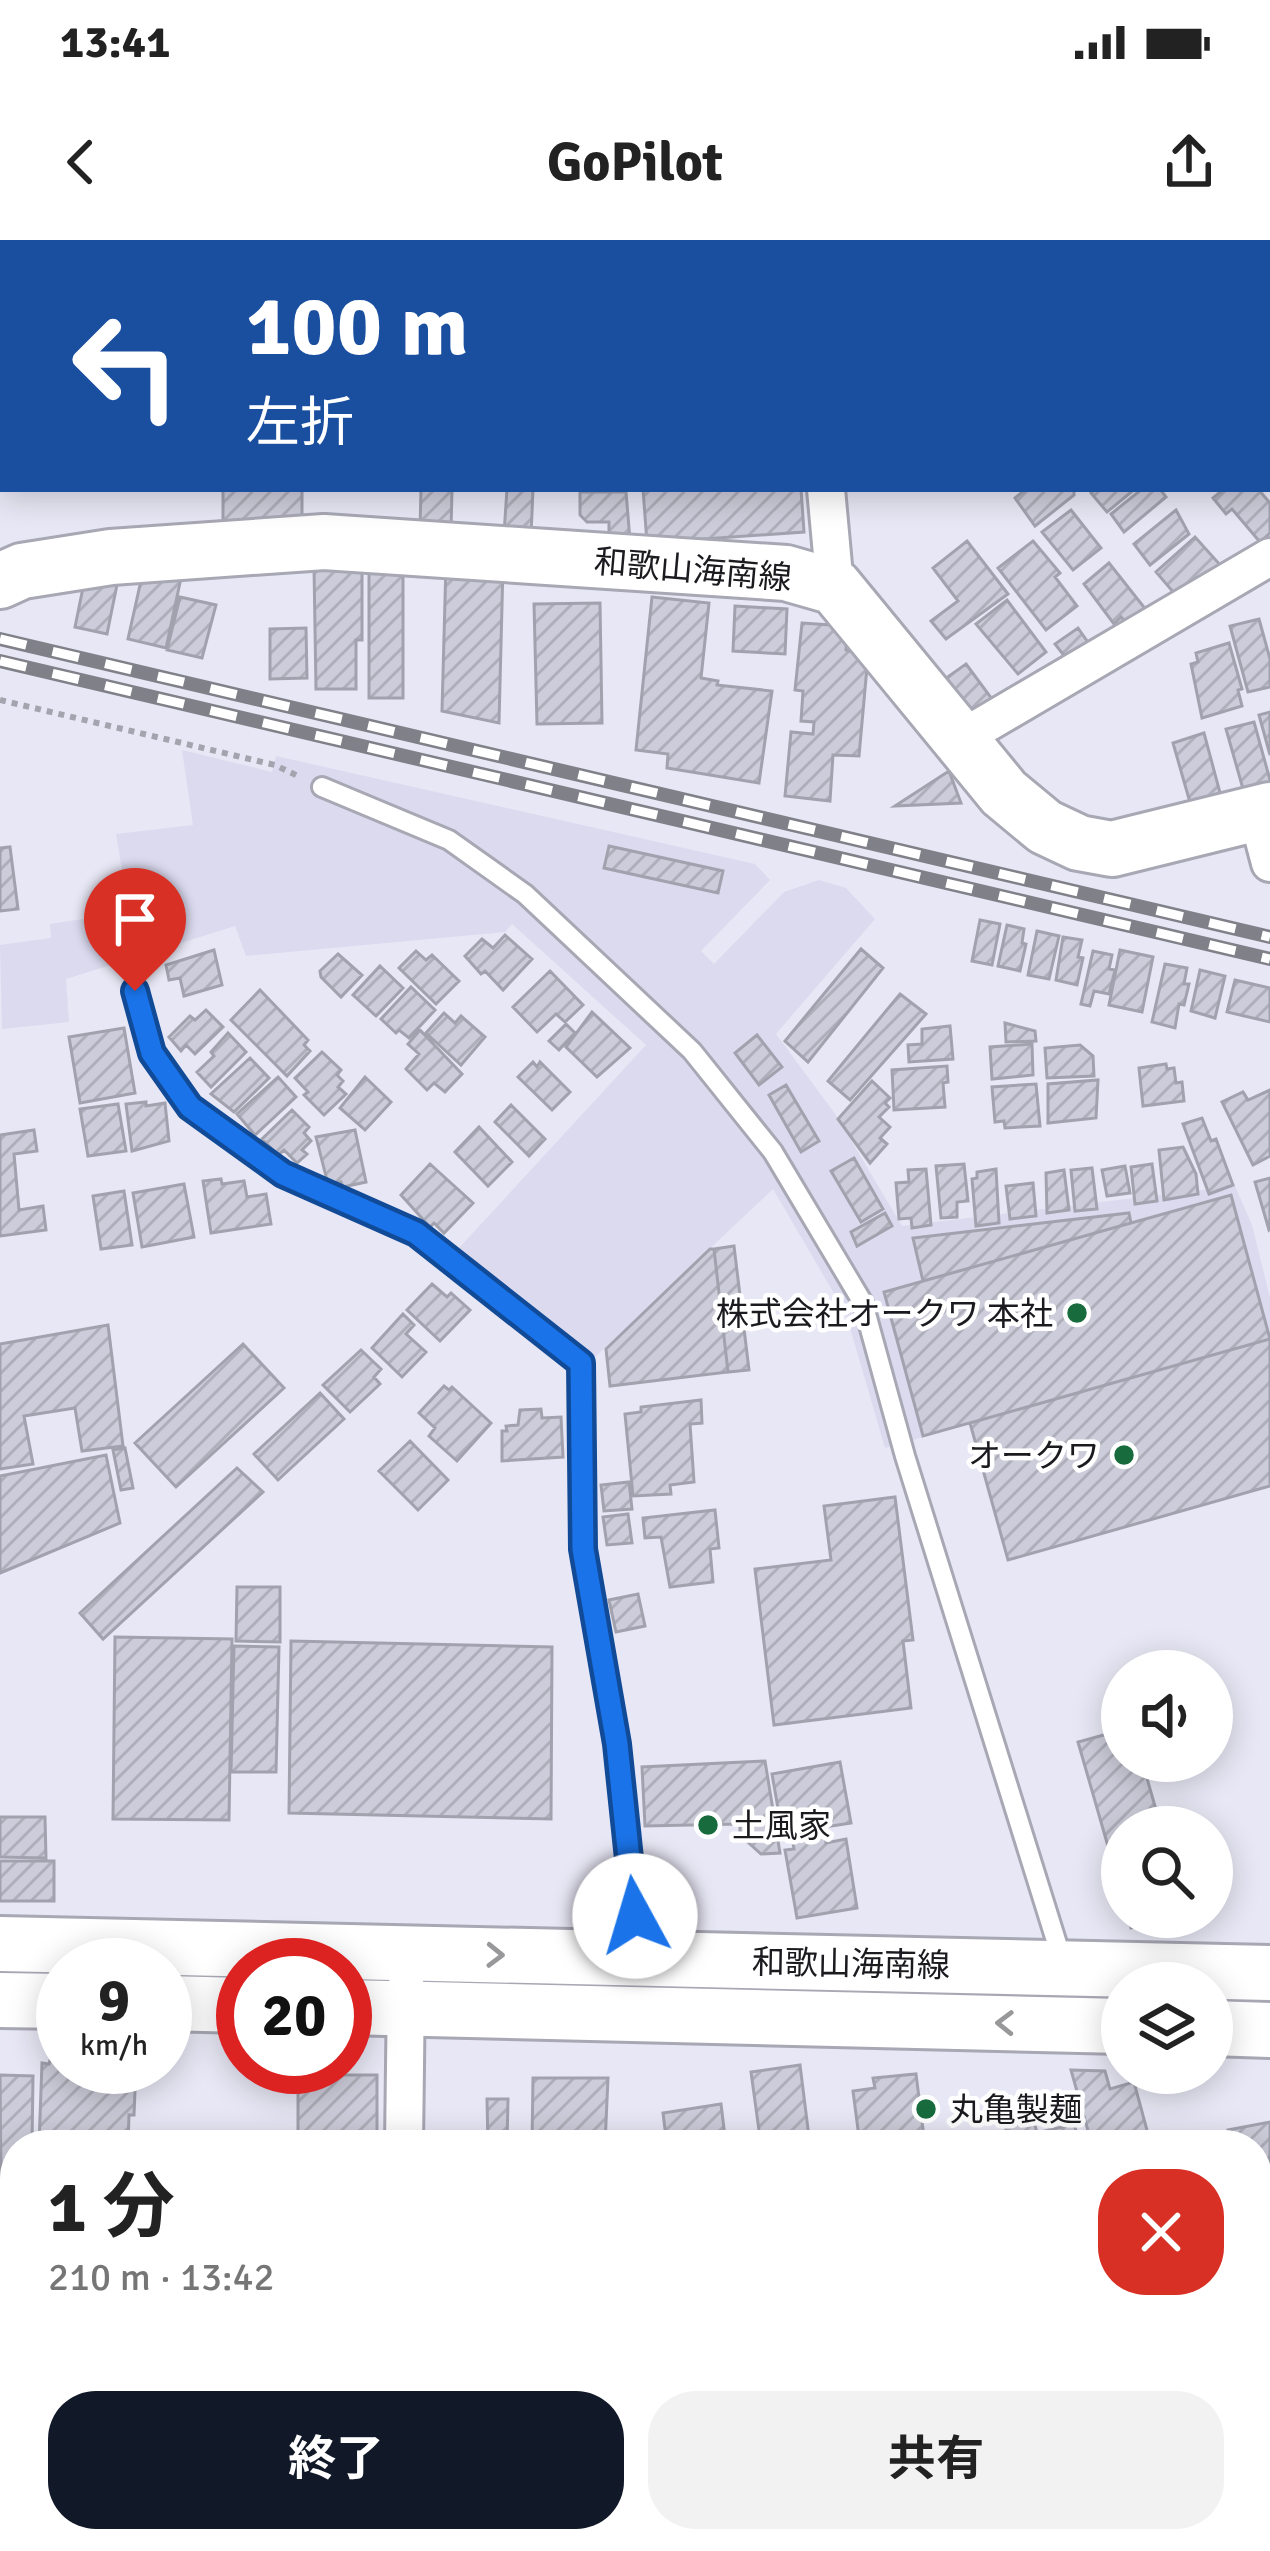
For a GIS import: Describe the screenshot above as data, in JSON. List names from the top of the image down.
{
  "streets": {
    "main road": ["和歌山海南線"]
  },
  "places": [
    "株式会社オークワ 本社",
    "オークワ",
    "土風家",
    "丸亀製麺"
  ],
  "page": {
    "status": "13:41",
    "header": "GoPilot",
    "turn": ["100 m", "左折"],
    "speed": "9 km/h",
    "limit": "20",
    "heading": ["1 分", "210 m · 13:42"],
    "buttons": ["終了", "共有"]
  }
}
